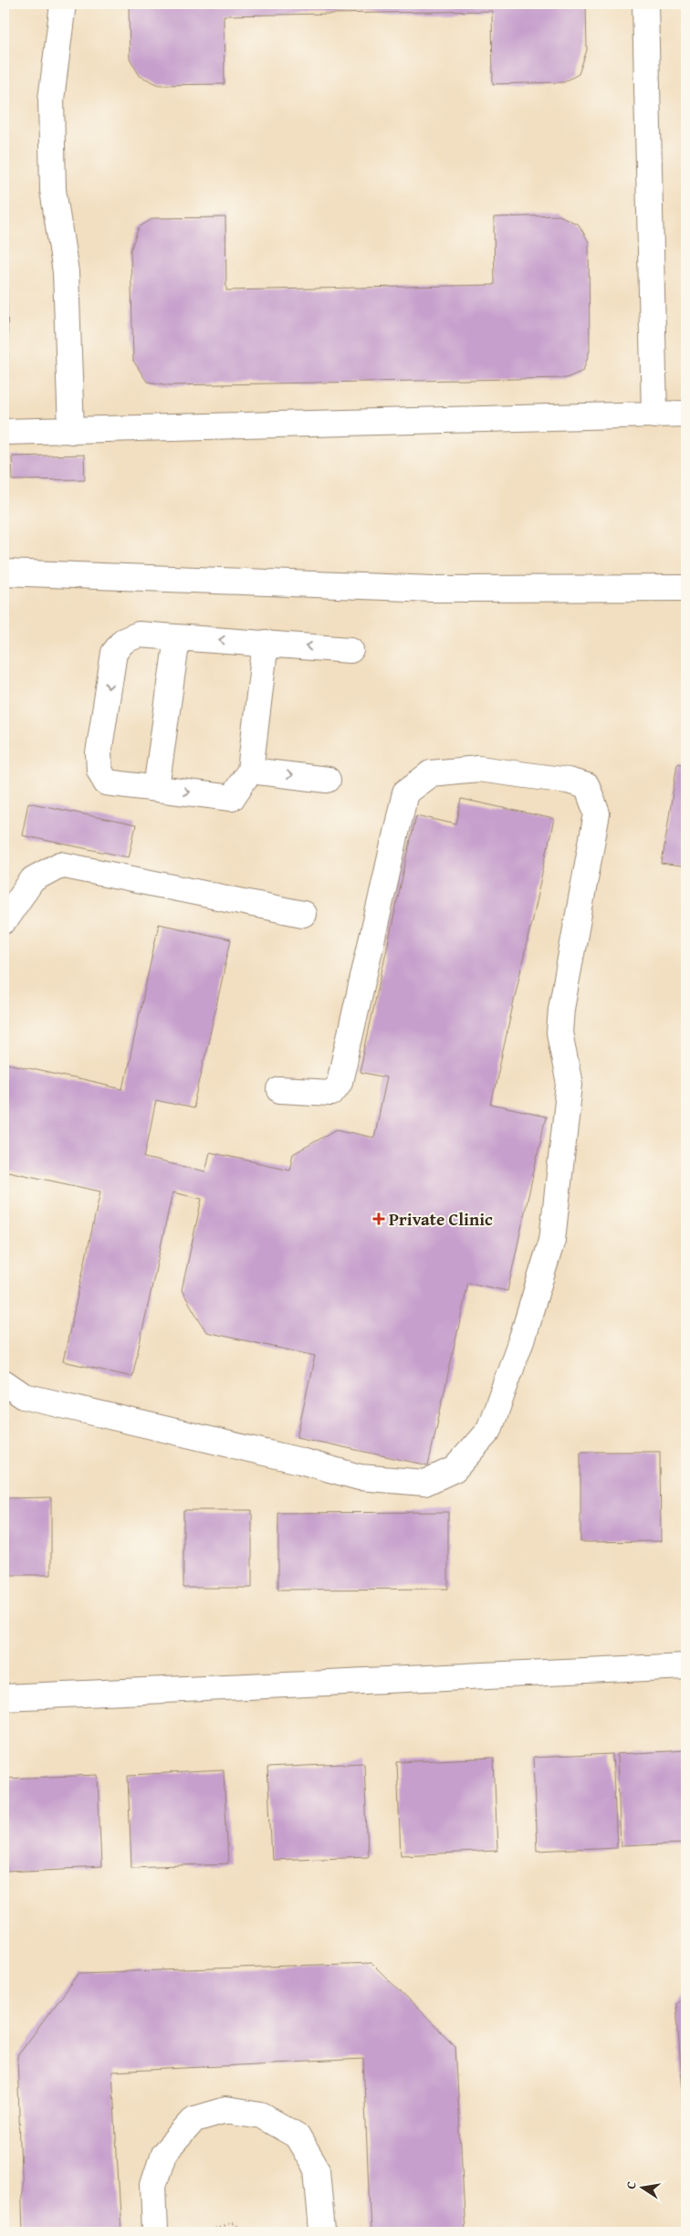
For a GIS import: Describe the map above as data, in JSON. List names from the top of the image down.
{
  "places": {
    "health": ["Private Clinic"]
  },
  "north": "left"
}
